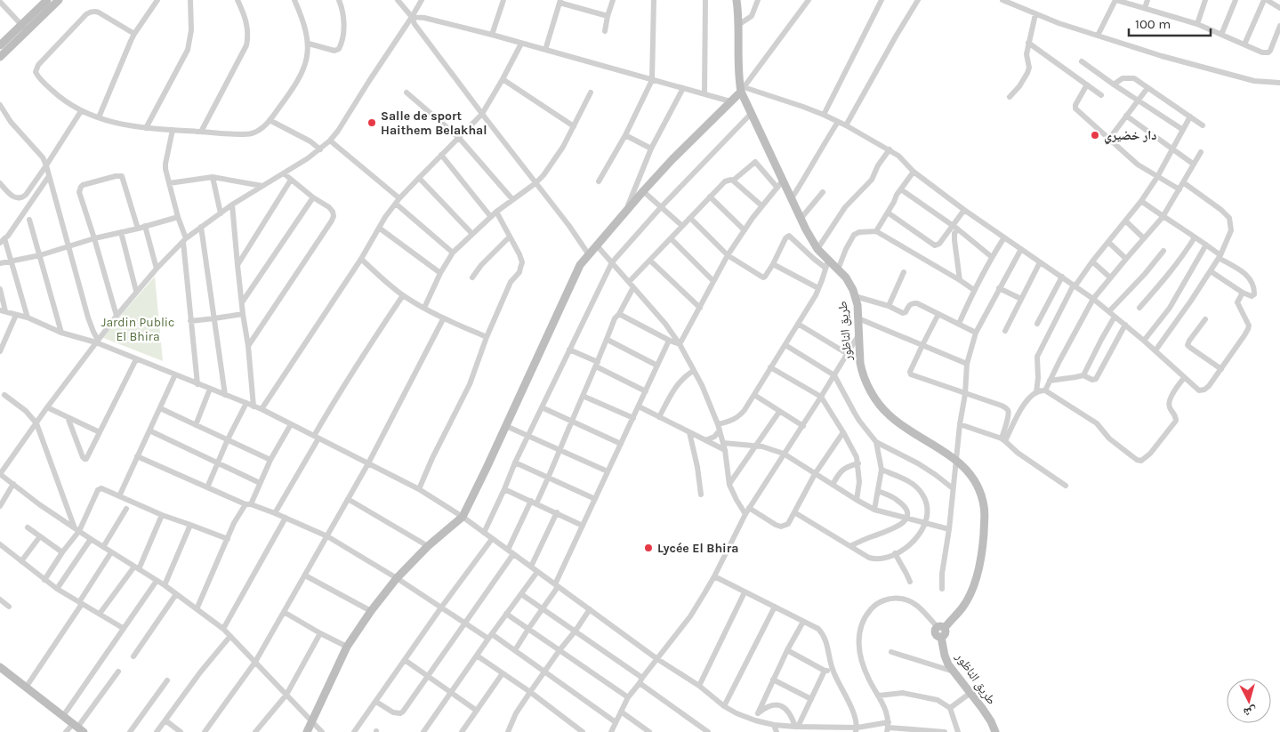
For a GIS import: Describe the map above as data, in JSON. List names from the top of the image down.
{
  "streets": {
    "street": ["طريق الناظور"]
  },
  "parks": ["Jardin Public El Bhira"],
  "places": ["Salle de sport Haithem Belakhal", "دار خضيري", "Lycée El Bhira"],
  "scale_bar": "100 m",
  "north": "bottom"
}
